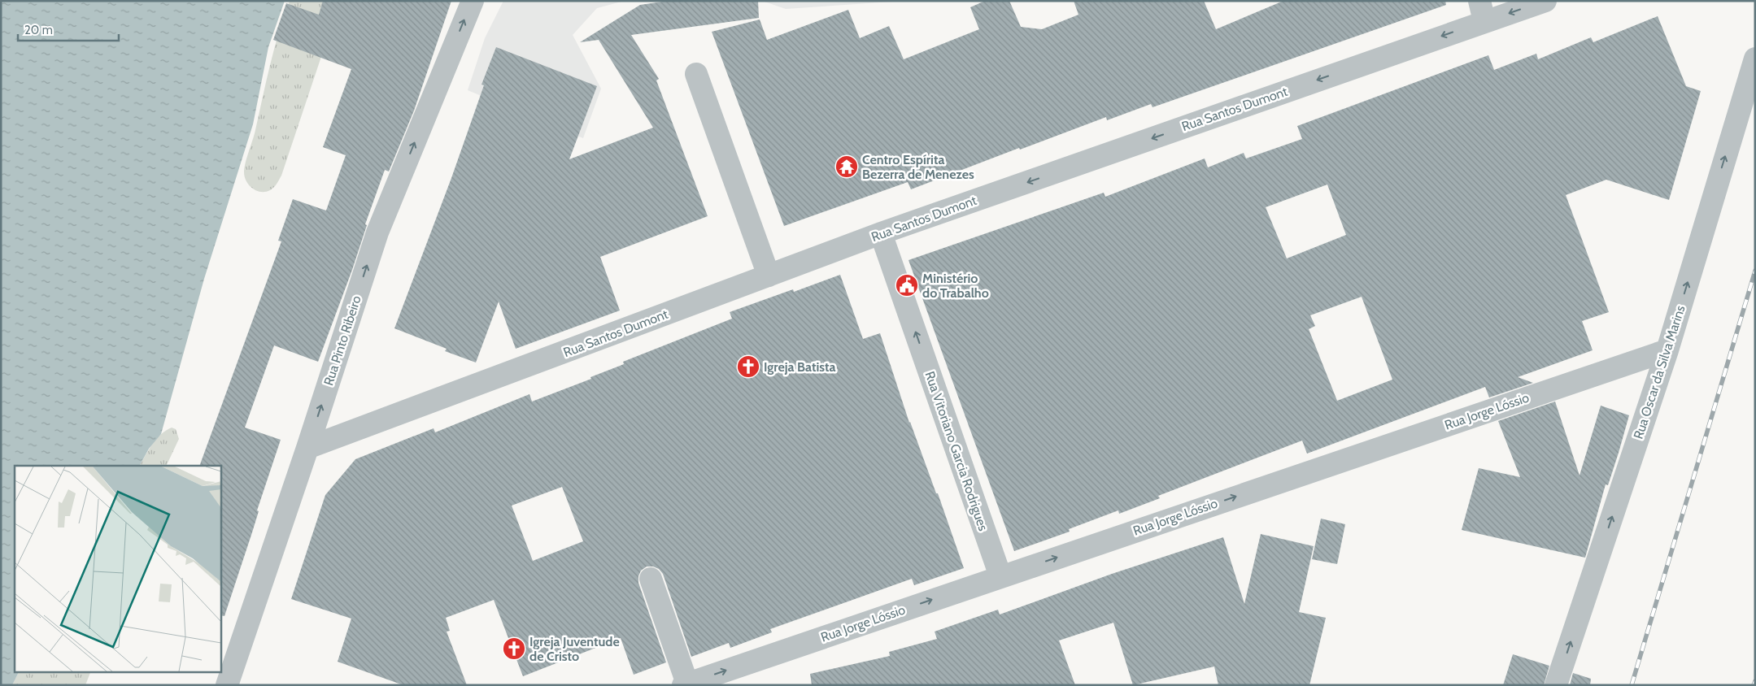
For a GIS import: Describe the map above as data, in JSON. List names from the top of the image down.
{
  "streets": {
    "street": [
      "Rua Santos Dumont",
      "Rua Pinto Ribeiro",
      "Rua Oscar da Silva Marins",
      "Rua Jorge Lóssio",
      "Rua Vitoriano Garcia Rodrigues"
    ]
  },
  "crossings": [
    ["Rua Santos Dumont", "Rua Pinto Ribeiro"],
    ["Rua Santos Dumont", "Rua Vitoriano Garcia Rodrigues"],
    ["Rua Oscar da Silva Marins", "Rua Jorge Lóssio"],
    ["Rua Jorge Lóssio", "Rua Vitoriano Garcia Rodrigues"]
  ],
  "one_way": [
    "Rua Santos Dumont",
    "Rua Pinto Ribeiro",
    "Rua Oscar da Silva Marins",
    "Rua Jorge Lóssio",
    "Rua Vitoriano Garcia Rodrigues"
  ],
  "places": {
    "temple": ["Centro Espírita Bezerra de Menezes"],
    "public building": ["Ministério do Trabalho"],
    "church": ["Igreja Batista", "Igreja Juventude de Cristo"]
  },
  "scale_bar": "20 m"
}
